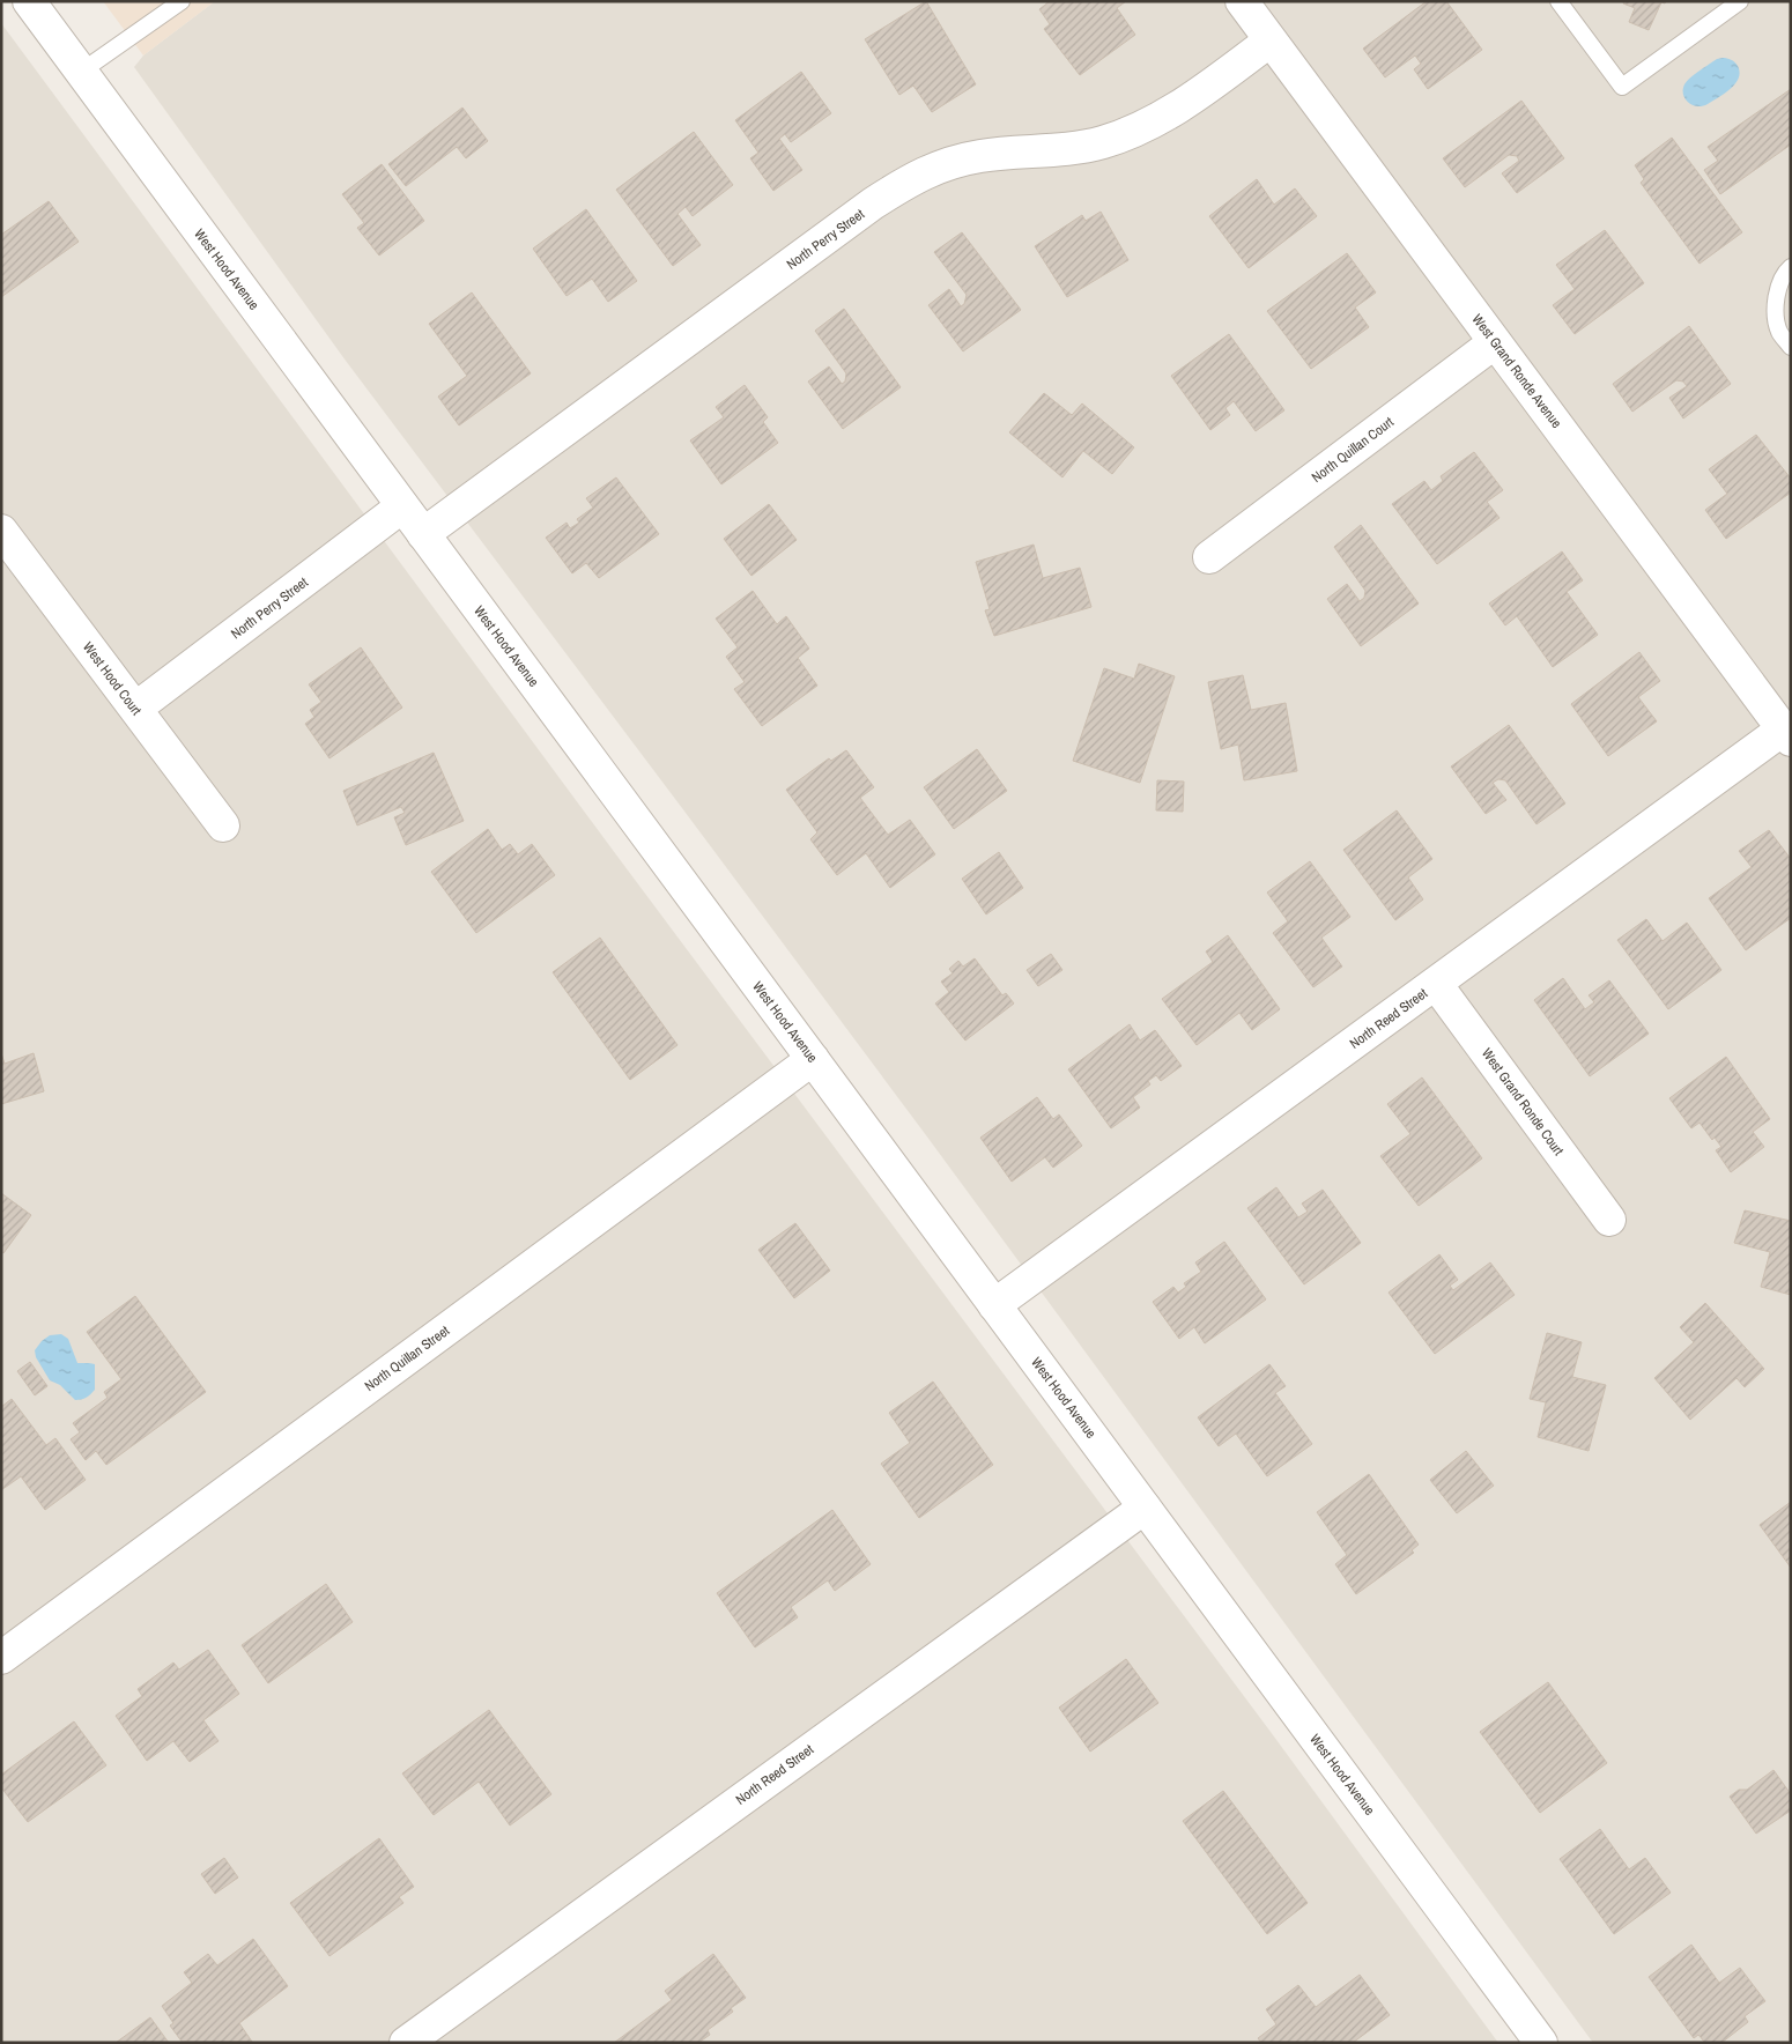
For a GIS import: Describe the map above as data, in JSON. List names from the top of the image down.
{
  "streets": {
    "street": [
      "North Perry Street",
      "West Hood Avenue",
      "West Grand Ronde Avenue",
      "North Quillan Court",
      "West Hood Court",
      "North Reed Street",
      "West Grand Ronde Court",
      "North Quillan Street"
    ]
  },
  "crossings": [
    ["North Perry Street", "West Hood Avenue"],
    ["North Perry Street", "West Grand Ronde Avenue"],
    ["North Perry Street", "West Hood Court"],
    ["West Hood Avenue", "North Reed Street"],
    ["West Hood Avenue", "North Quillan Street"],
    ["West Grand Ronde Avenue", "North Quillan Court"],
    ["West Grand Ronde Avenue", "North Reed Street"],
    ["North Reed Street", "West Grand Ronde Court"]
  ]
}
